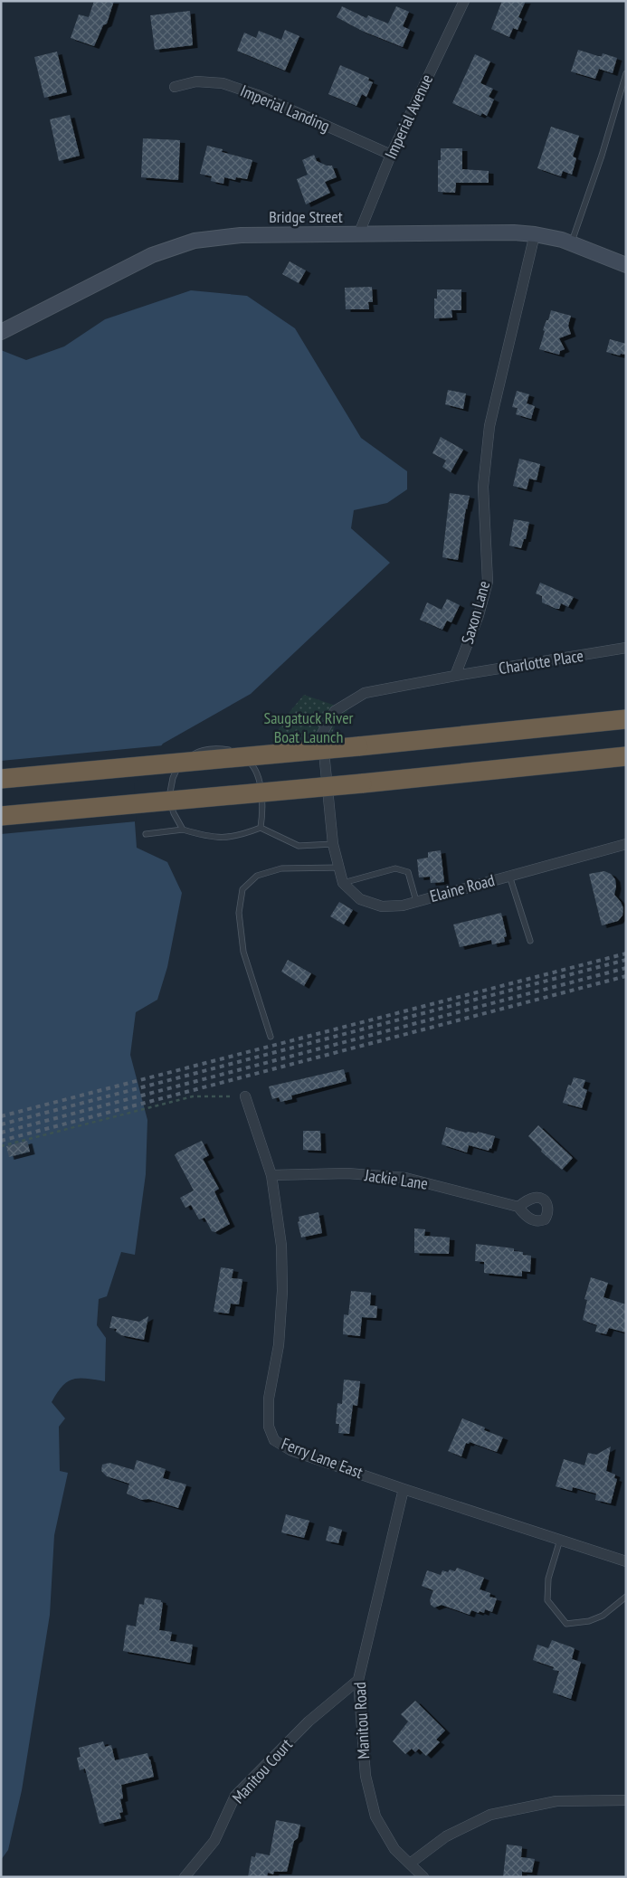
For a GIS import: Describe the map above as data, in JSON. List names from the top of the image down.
{
  "streets": {
    "main road": ["Bridge Street"],
    "street": [
      "Imperial Landing",
      "Imperial Avenue",
      "Saxon Lane",
      "Charlotte Place",
      "Elaine Road",
      "Jackie Lane",
      "Ferry Lane East",
      "Manitou Road",
      "Manitou Court"
    ]
  },
  "crossings": [
    ["Imperial Landing", "Imperial Avenue"],
    ["Imperial Avenue", "Bridge Street"],
    ["Bridge Street", "Saxon Lane"],
    ["Saxon Lane", "Charlotte Place"],
    ["Jackie Lane", "Ferry Lane East"],
    ["Ferry Lane East", "Manitou Road"],
    ["Manitou Road", "Manitou Court"]
  ],
  "parks": ["Saugatuck River Boat Launch"]
}
